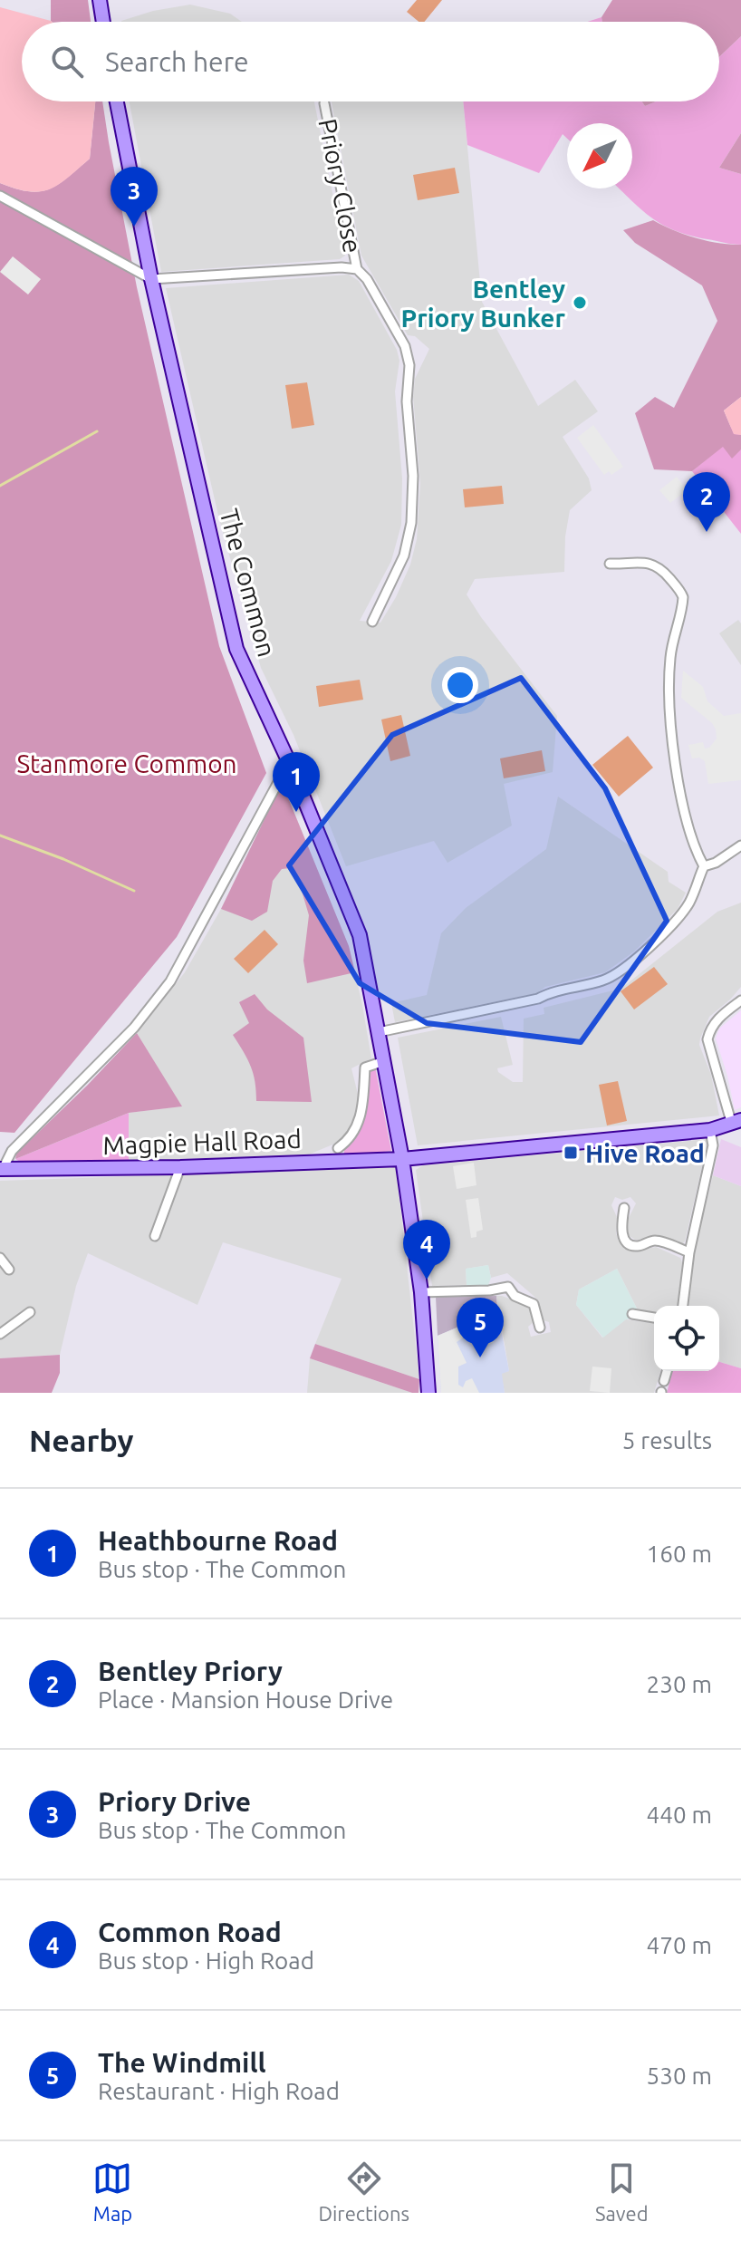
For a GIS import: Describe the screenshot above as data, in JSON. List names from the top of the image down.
{
  "streets": {
    "main road": ["The Common", "Magpie Hall Road"],
    "street": ["Priory Close"]
  },
  "crossings": [
    ["The Common", "Magpie Hall Road"]
  ],
  "parks": ["Stanmore Common"],
  "places": {
    "other": ["Bentley Priory Bunker"],
    "transit": ["Hive Road"]
  },
  "north": "bottom left",
  "page": {
    "search": "Search here",
    "pins": [
      "3",
      "2",
      "1",
      "4",
      "5"
    ],
    "heading": ["Nearby", "5 results"],
    "list": [
      {
        "mark": "1",
        "name": "Heathbourne Road",
        "note": "Bus stop · The Common",
        "value": "160 m"
      },
      {
        "mark": "2",
        "name": "Bentley Priory",
        "note": "Place · Mansion House Drive",
        "value": "230 m"
      },
      {
        "mark": "3",
        "name": "Priory Drive",
        "note": "Bus stop · The Common",
        "value": "440 m"
      },
      {
        "mark": "4",
        "name": "Common Road",
        "note": "Bus stop · High Road",
        "value": "470 m"
      },
      {
        "mark": "5",
        "name": "The Windmill",
        "note": "Restaurant · High Road",
        "value": "530 m"
      }
    ],
    "nav": ["Map", "Directions", "Saved"]
  }
}
